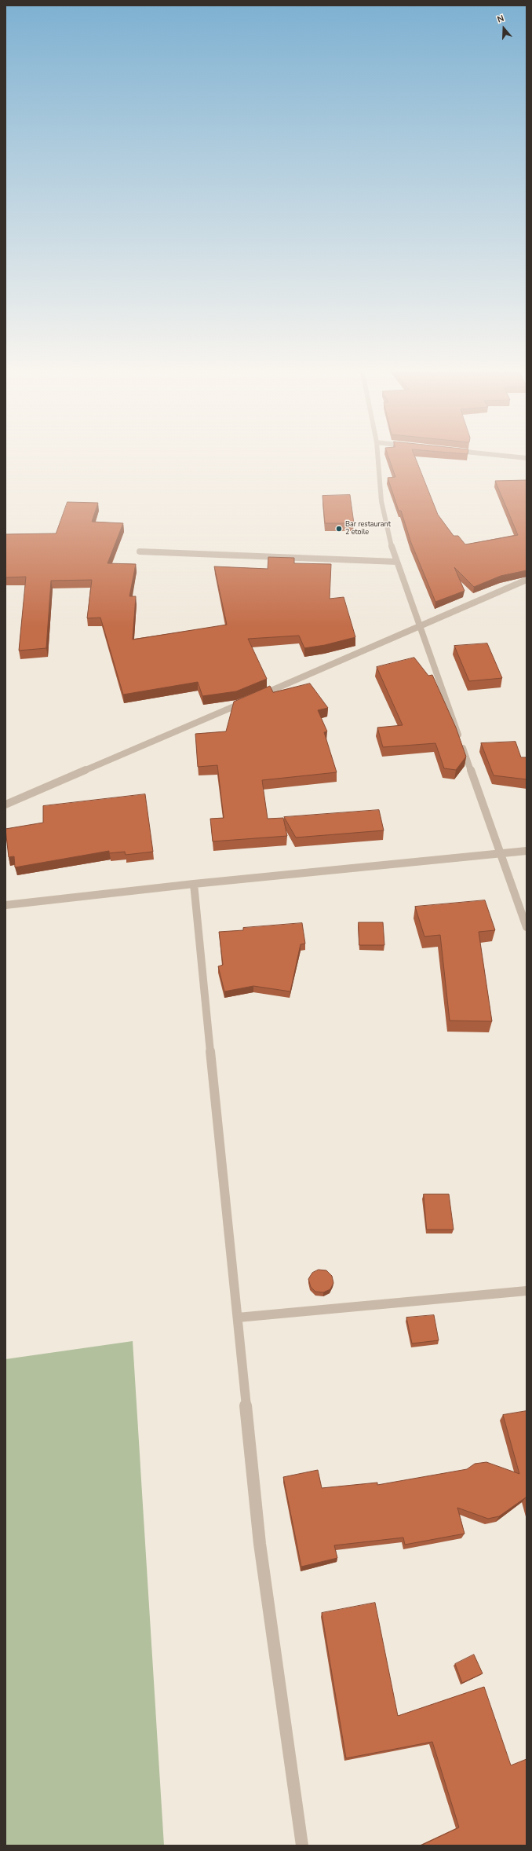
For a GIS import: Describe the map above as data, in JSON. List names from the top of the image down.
{
  "places": ["Bar restaurant 2 etoile"],
  "north": "top"
}
